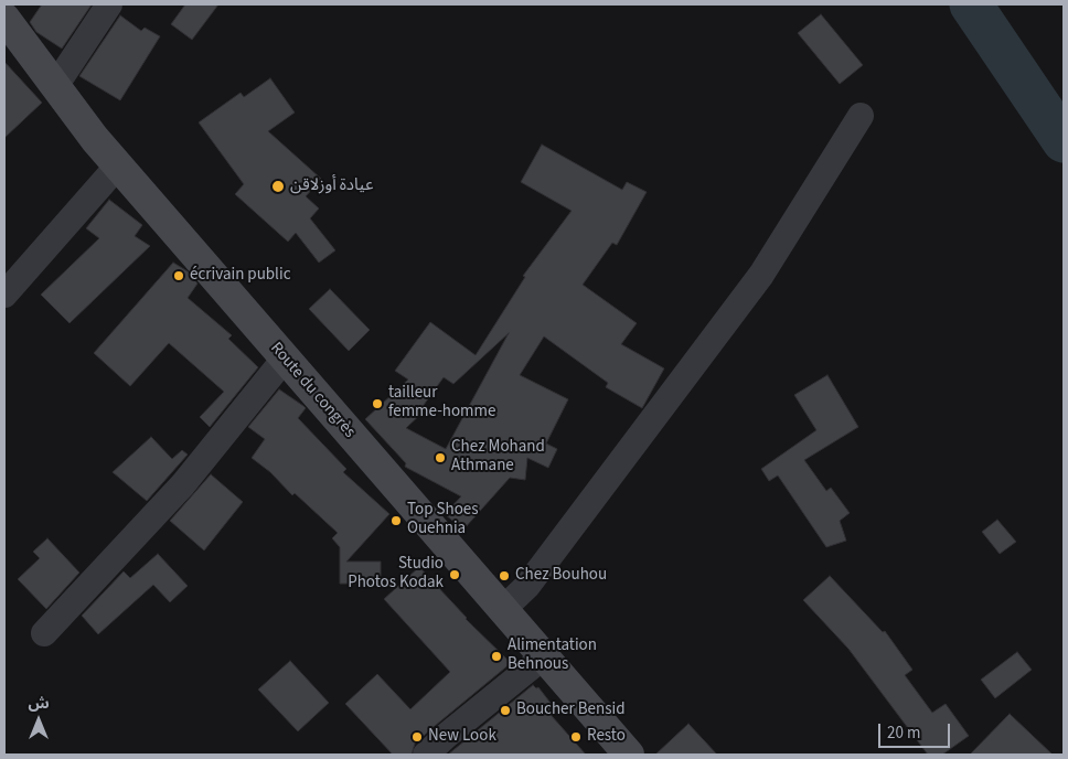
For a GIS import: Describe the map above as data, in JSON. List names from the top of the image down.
{
  "streets": {
    "main road": ["Route du congrès"]
  },
  "places": [
    "عيادة أوزلاقن",
    "écrivain public",
    "tailleur femme-homme",
    "Chez Mohand Athmane",
    "Top Shoes Ouehnia",
    "Studio Photos Kodak",
    "Chez Bouhou",
    "Alimentation Behnous",
    "Boucher Bensid",
    "New Look",
    "Resto"
  ],
  "scale_bar": "20 m",
  "north": "top"
}
